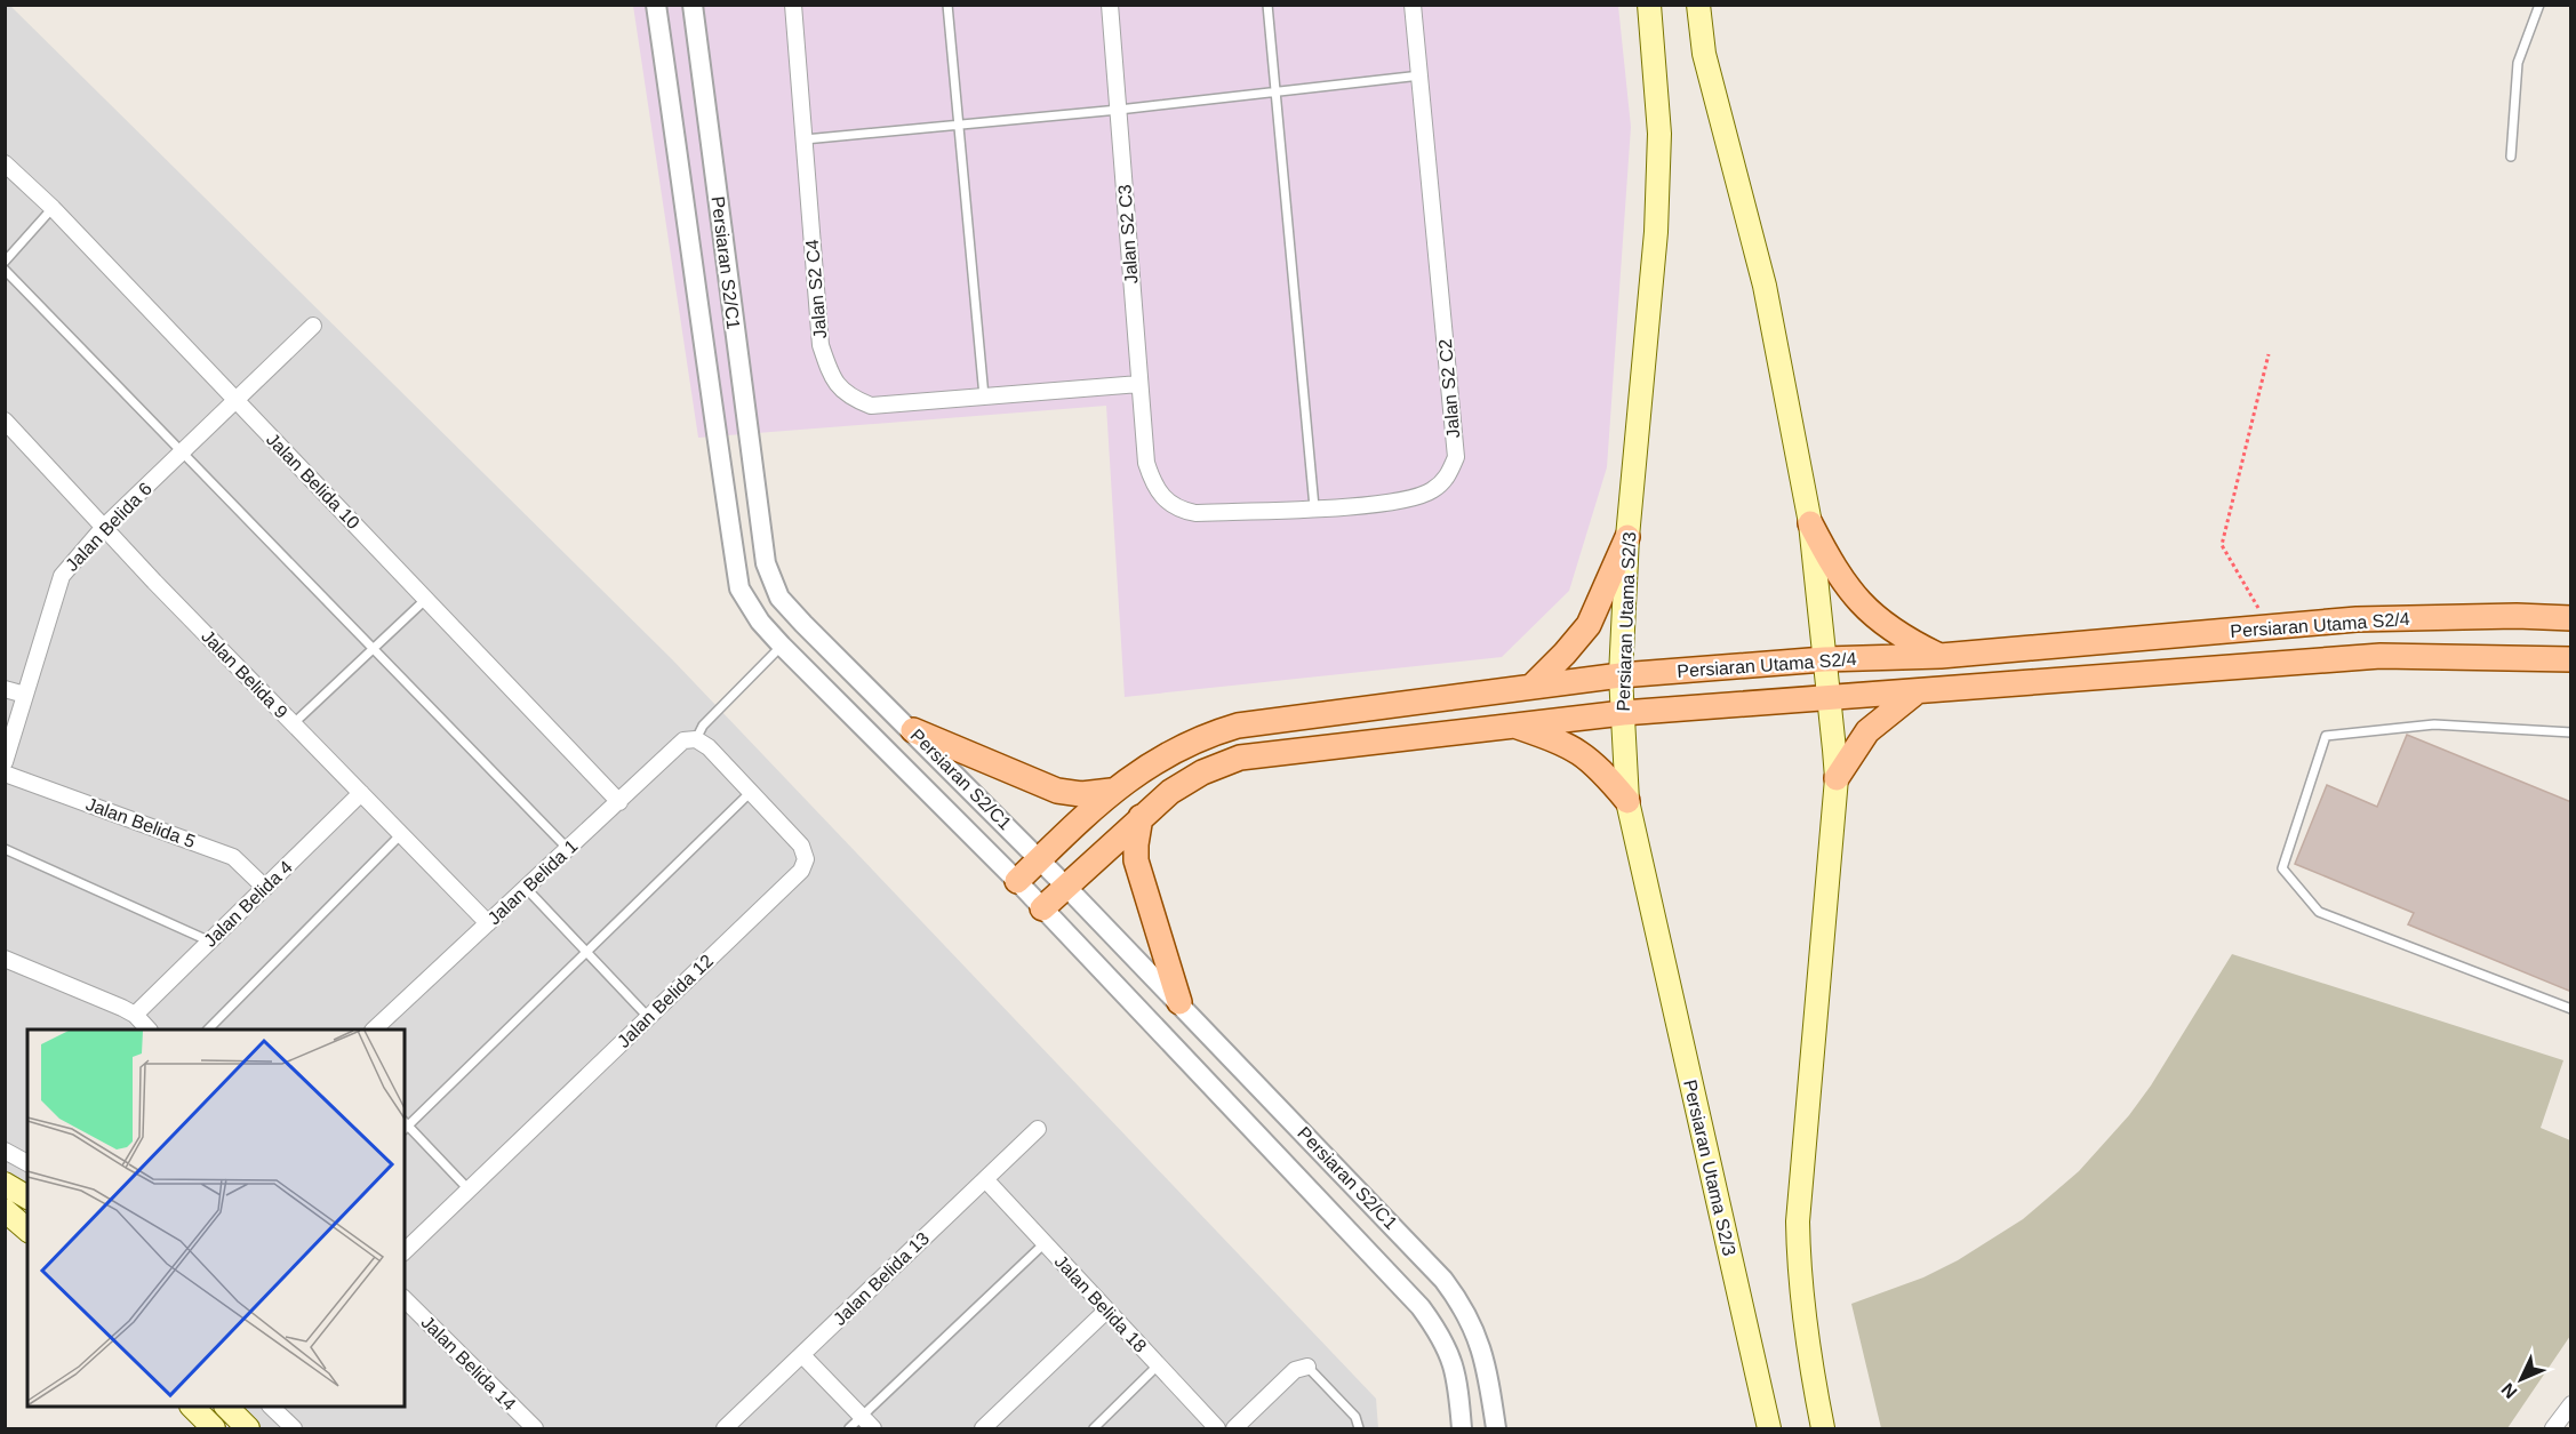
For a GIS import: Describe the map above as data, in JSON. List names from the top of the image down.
{
  "streets": {
    "main road": ["Persiaran Utama S2/3", "Persiaran Utama S2/4"],
    "street": [
      "Jalan S2 C3",
      "Persiaran S2/C1",
      "Jalan S2 C4",
      "Jalan S2 C2",
      "Jalan Belida 10",
      "Jalan Belida 6",
      "Jalan Belida 9",
      "Jalan Belida 5",
      "Jalan Belida 1",
      "Jalan Belida 4",
      "Jalan Belida 12",
      "Jalan Belida 13",
      "Jalan Belida 18",
      "Jalan Belida 14"
    ]
  },
  "crossings": [
    ["Jalan S2 C3", "Jalan S2 C4"],
    ["Jalan S2 C3", "Jalan S2 C2"],
    ["Persiaran S2/C1", "Persiaran Utama S2/4"],
    ["Jalan Belida 10", "Jalan Belida 6"],
    ["Jalan Belida 10", "Jalan Belida 1"],
    ["Jalan Belida 6", "Jalan Belida 9"],
    ["Persiaran Utama S2/3", "Persiaran Utama S2/4"],
    ["Jalan Belida 9", "Jalan Belida 1"],
    ["Jalan Belida 9", "Jalan Belida 4"],
    ["Jalan Belida 5", "Jalan Belida 4"],
    ["Jalan Belida 1", "Jalan Belida 12"],
    ["Jalan Belida 13", "Jalan Belida 18"]
  ],
  "north": "bottom left"
}
